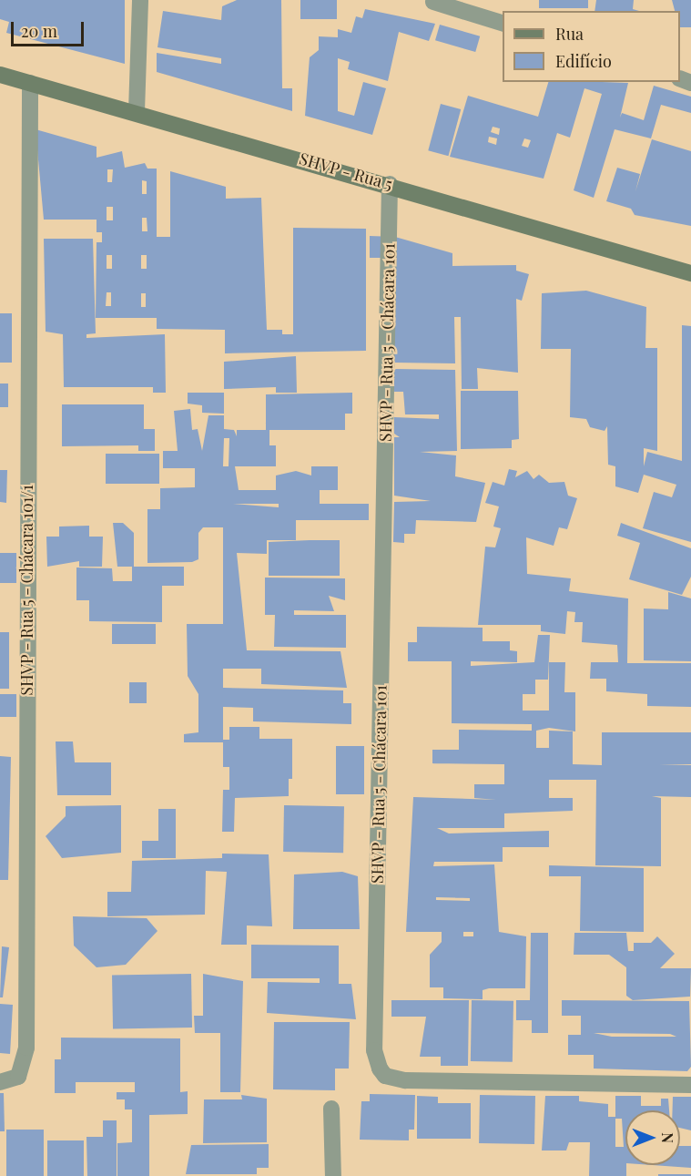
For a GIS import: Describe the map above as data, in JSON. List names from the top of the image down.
{
  "streets": {
    "street": ["SHVP - Rua 5", "SHVP - Rua 5 - Chácara 101", "SHVP - Rua 5 - Chácara 101/1"]
  },
  "crossings": [
    ["SHVP - Rua 5", "SHVP - Rua 5 - Chácara 101"],
    ["SHVP - Rua 5", "SHVP - Rua 5 - Chácara 101/1"]
  ],
  "legend": ["Rua", "Edifício"],
  "scale_bar": "20 m",
  "north": "right"
}
